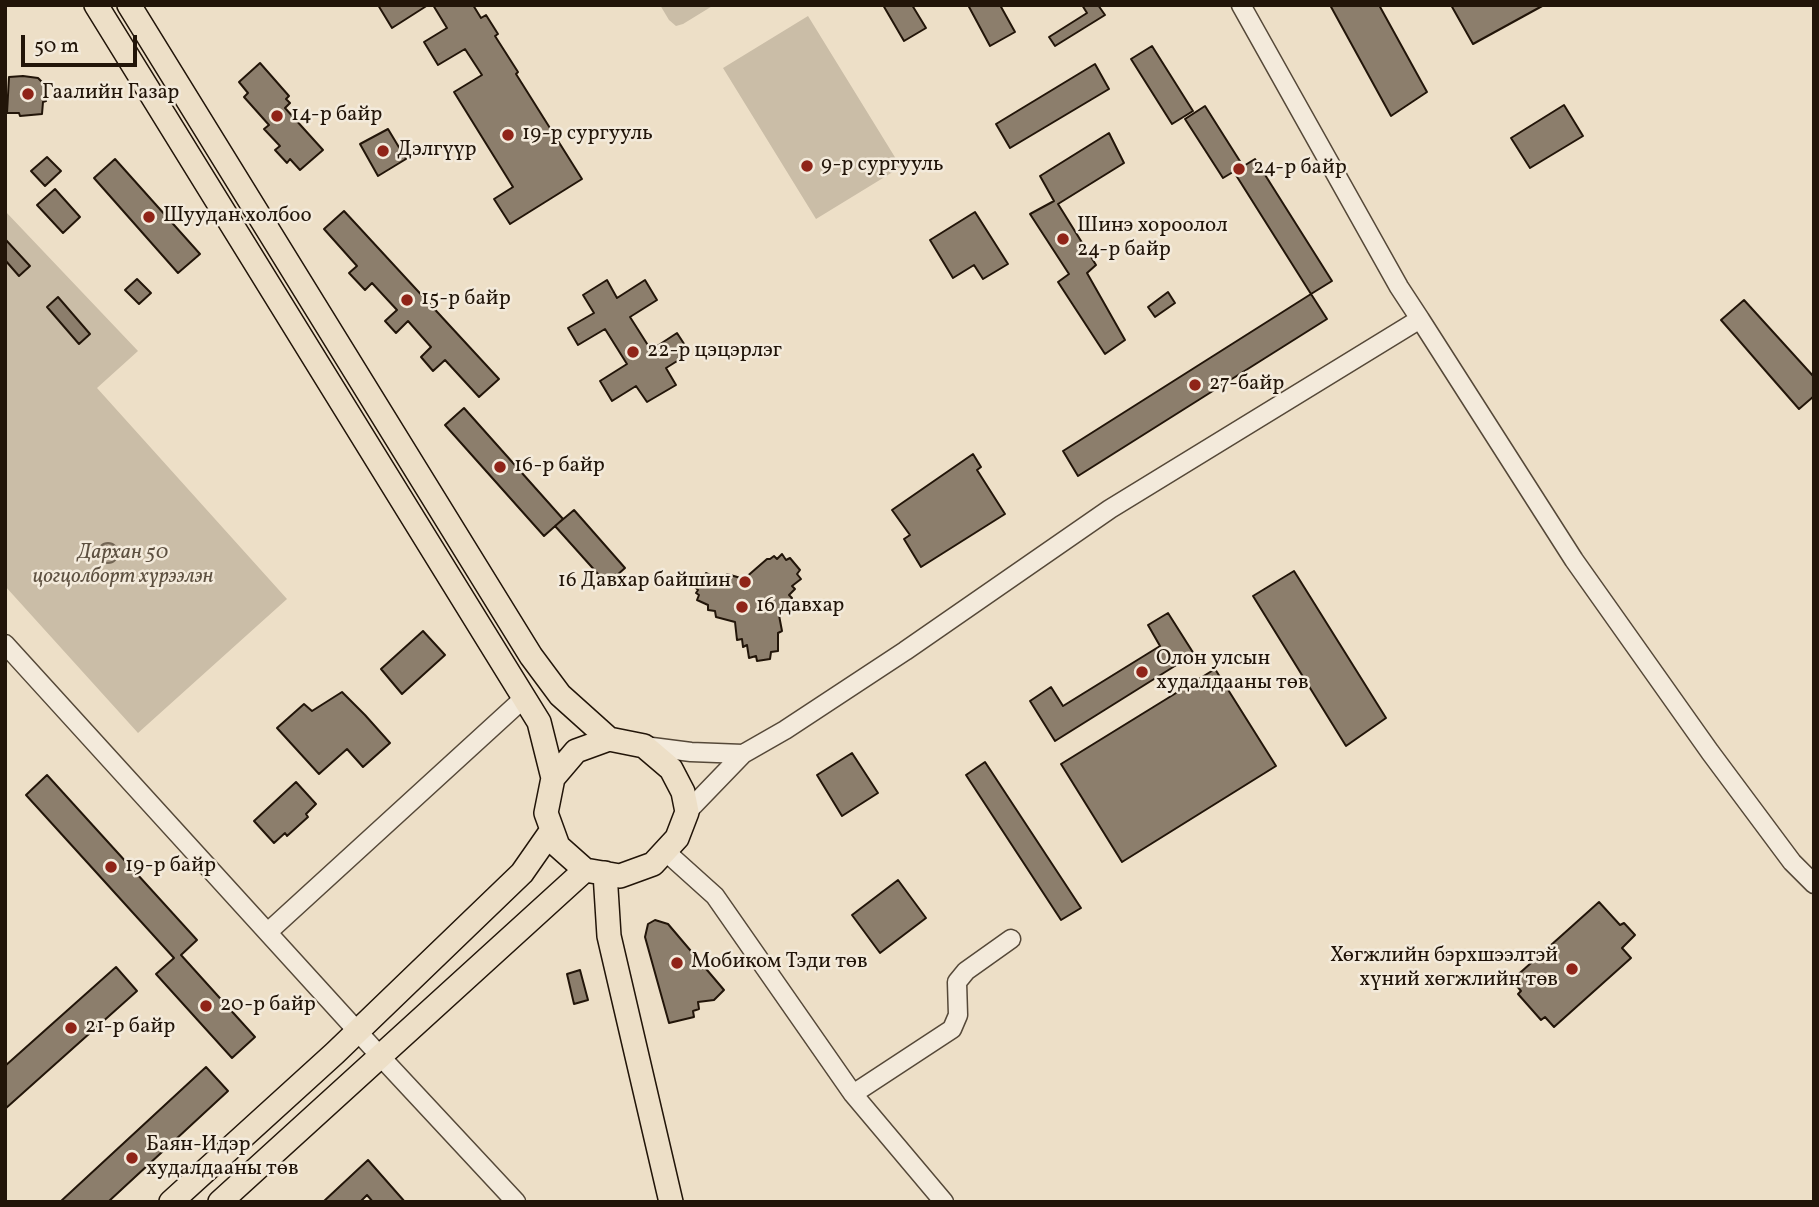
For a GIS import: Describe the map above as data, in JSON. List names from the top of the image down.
{
  "parks": ["Дархан 50 цогцолборт хүрээлэн"],
  "places": [
    "Гаалийн Газар",
    "14-р байр",
    "19-р сургууль",
    "Дэлгүүр",
    "9-р сургууль",
    "24-р байр",
    "Шуудан холбоо",
    "Шинэ хороолол 24-р байр",
    "15-р байр",
    "22-р цэцэрлэг",
    "27-байр",
    "16-р байр",
    "16 Давхар байшин",
    "16 давхар",
    "Олон улсын худалдааны төв",
    "19-р байр",
    "Мобиком Тэди төв",
    "Хөгжлийн бэрхшээлтэй хүний хөгжлийн төв",
    "20-р байр",
    "21-р байр",
    "Баян-Идэр худалдааны төв"
  ],
  "scale_bar": "50 m"
}
